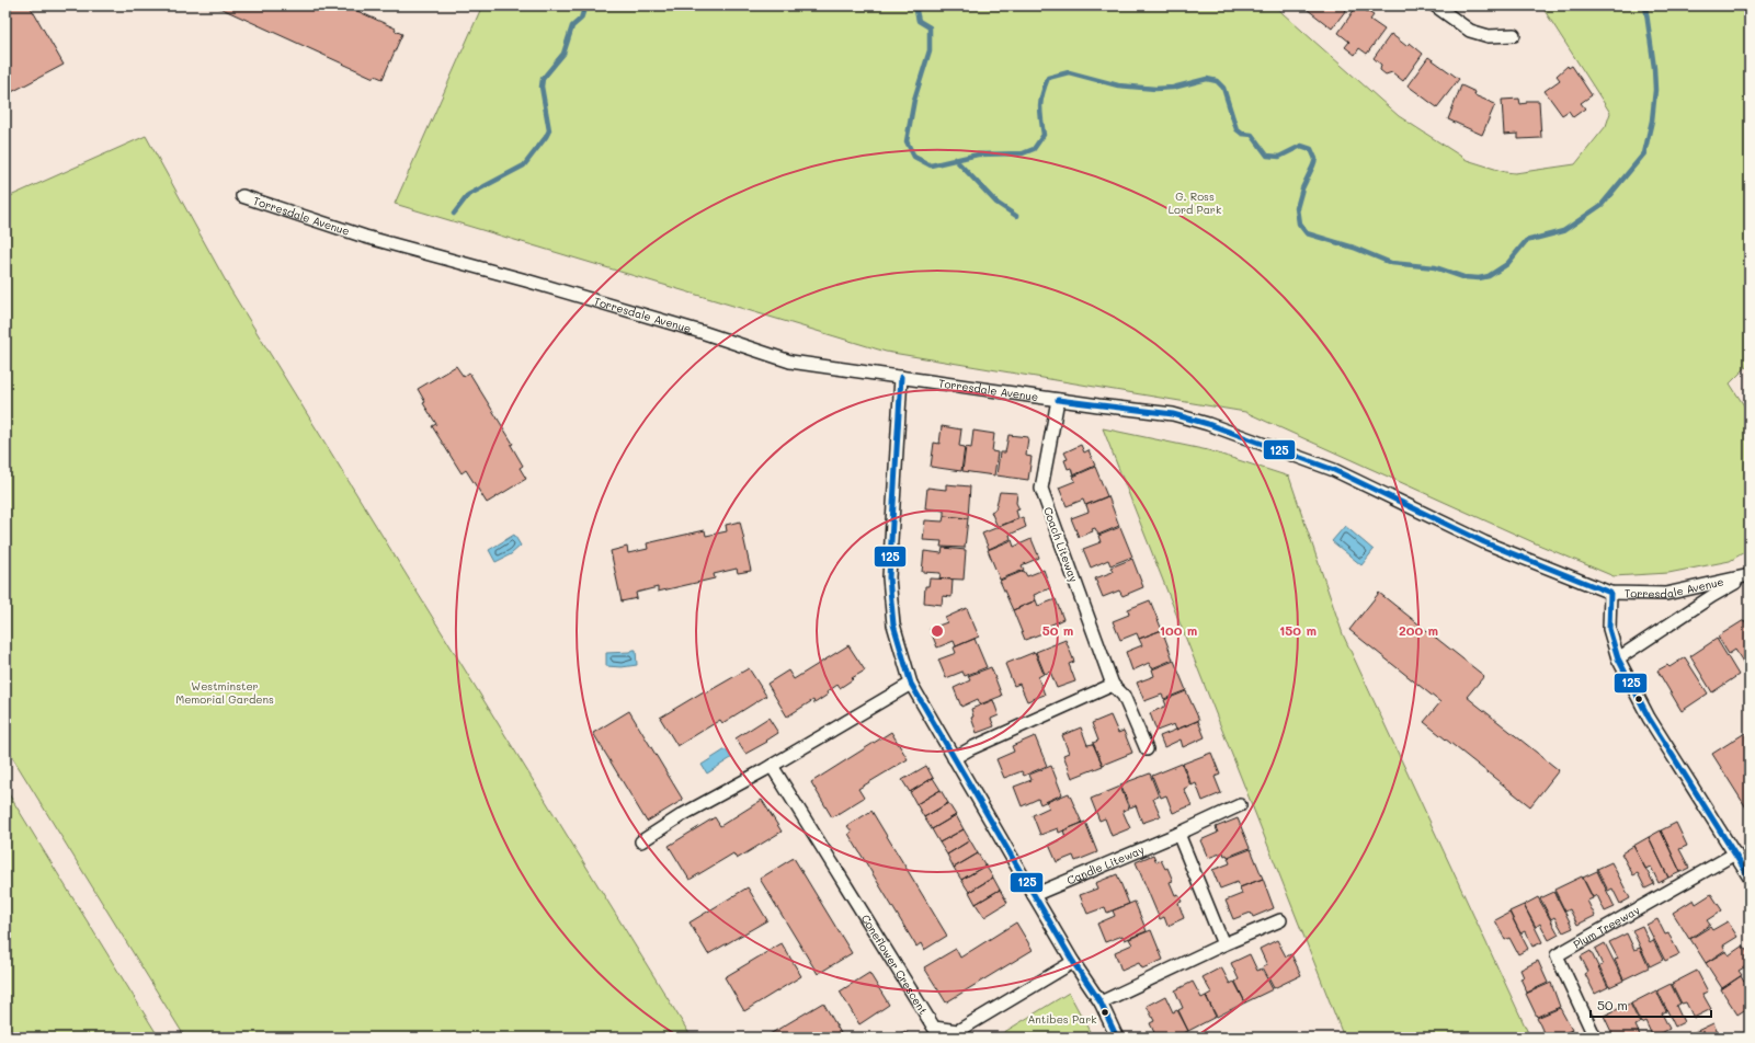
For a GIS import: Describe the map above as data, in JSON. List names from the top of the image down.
{
  "streets": {
    "street": [
      "Torresdale Avenue",
      "Coach Liteway",
      "Candle Liteway",
      "Plum Treeway",
      "Coneflower Crescent"
    ]
  },
  "crossings": [
    ["Torresdale Avenue", "Coach Liteway"]
  ],
  "parks": ["G. Ross Lord Park", "Westminster Memorial Gardens", "Antibes Park"],
  "lines": ["transit line 125"],
  "scale_bar": "50 m",
  "rings": [
    "50 m",
    "100 m",
    "150 m",
    "200 m"
  ]
}
